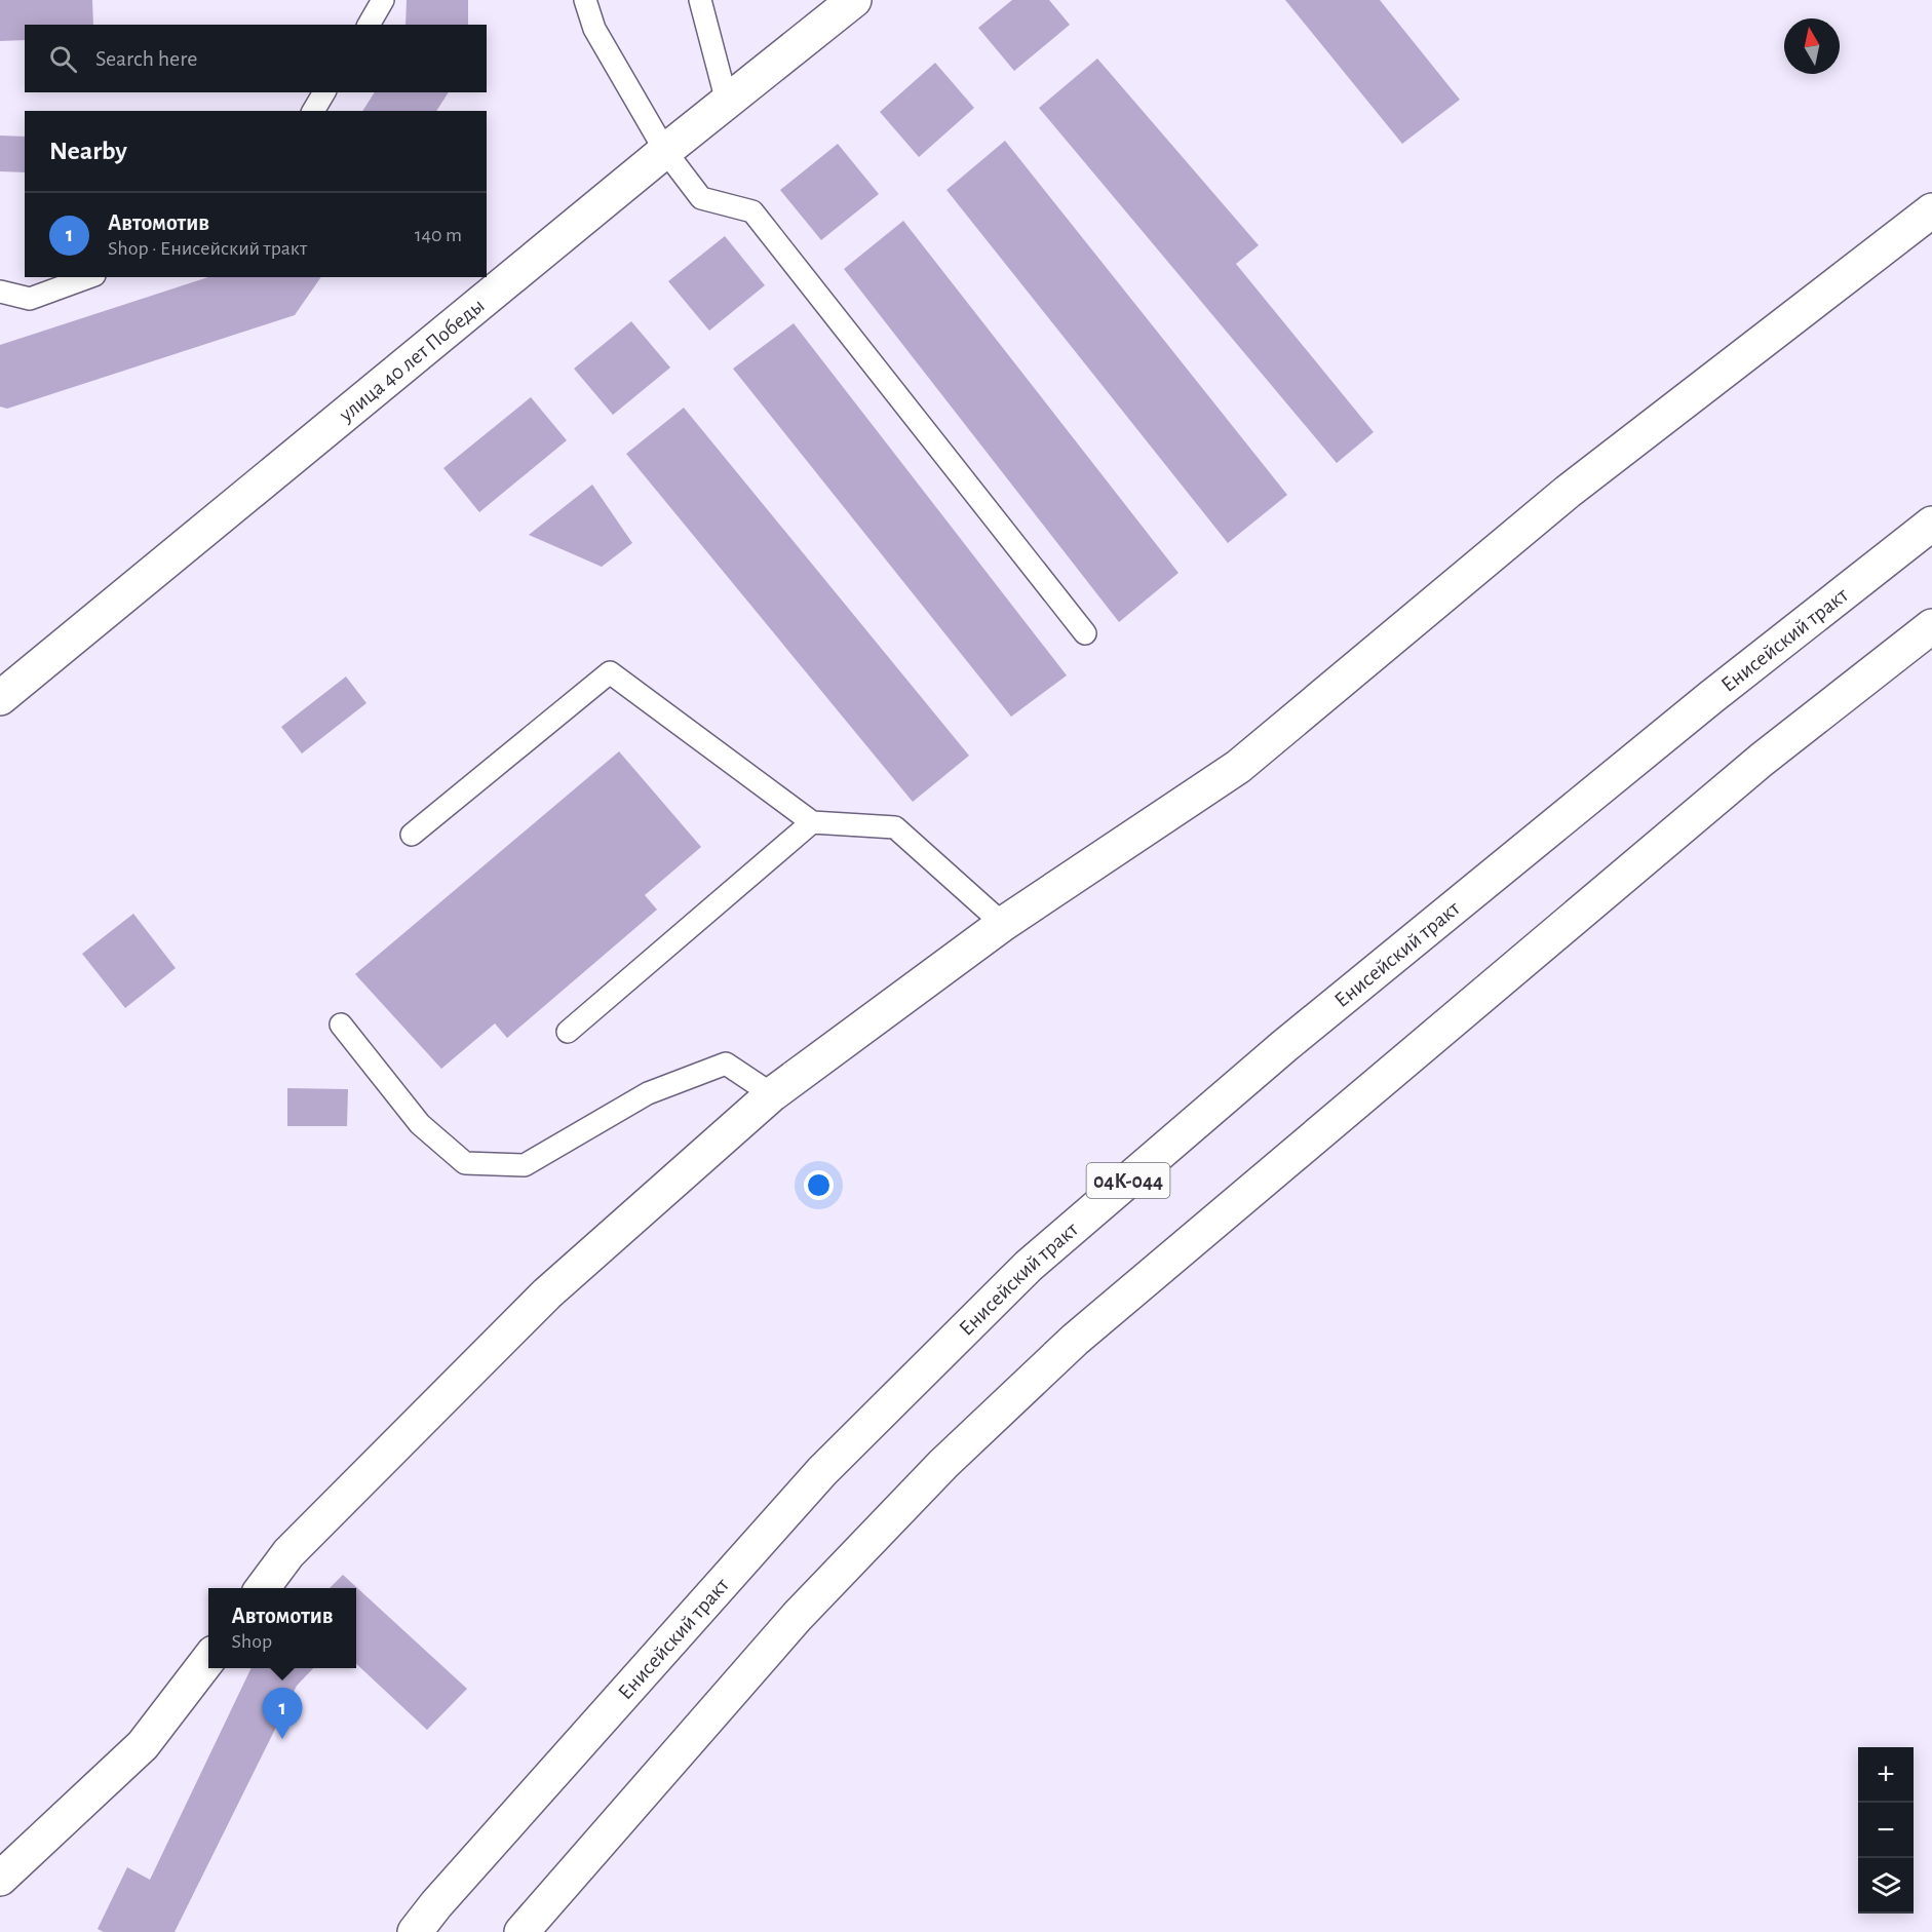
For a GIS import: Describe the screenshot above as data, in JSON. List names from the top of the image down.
{
  "streets": {
    "main road": ["улица 40 лет Победы", "Енисейский тракт", "04К-044"]
  },
  "north": "top",
  "page": {
    "search": "Search here",
    "heading": "Nearby",
    "list": [
      {
        "mark": "1",
        "name": "Автомотив",
        "note": "Shop · Енисейский тракт",
        "value": "140 m"
      }
    ],
    "popup": ["Автомотив", "Shop"],
    "pins": "1",
    "map_buttons": ["+", "−"]
  }
}
